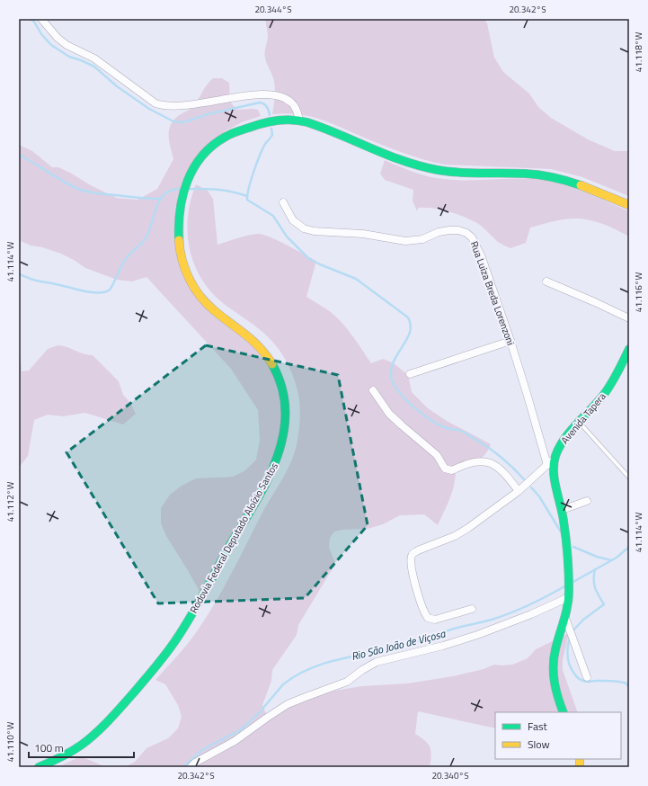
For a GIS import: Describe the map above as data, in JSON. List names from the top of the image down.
{
  "streets": {
    "main road": ["Avenida Tapera", "Rodovia Federal Deputado Aloízio Santos"],
    "street": ["Rua Luiza Breda Lorenzoni"]
  },
  "water": ["Rio São João de Viçosa"],
  "legend": ["Fast", "Slow"],
  "scale_bar": "100 m",
  "coordinates": [
    "20.344°S",
    "20.342°S",
    "41.118°W",
    "41.114°W",
    "41.116°W",
    "41.112°W",
    "41.110°W",
    "20.340°S"
  ]
}
